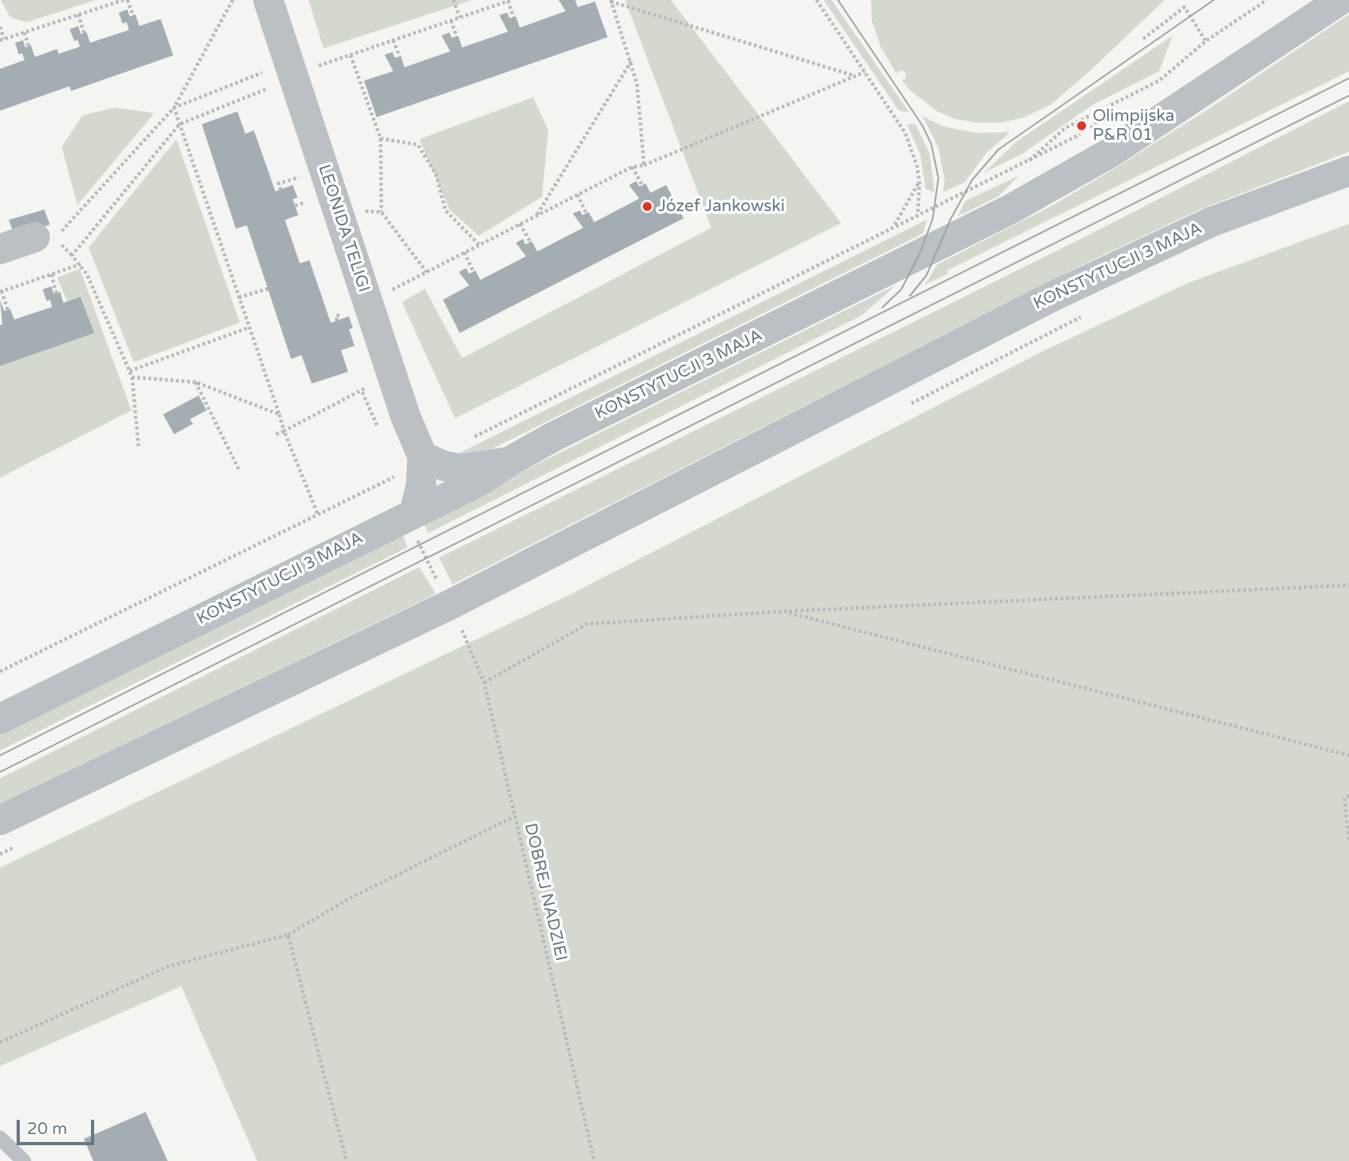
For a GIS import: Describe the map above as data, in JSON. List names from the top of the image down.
{
  "streets": {
    "street": ["LEONIDA TELIGI", "KONSTYTUCJI 3 MAJA"],
    "path": ["DOBREJ NADZIEI"]
  },
  "crossings": [
    ["LEONIDA TELIGI", "KONSTYTUCJI 3 MAJA"],
    ["LEONIDA TELIGI", "DOBREJ NADZIEI"],
    ["KONSTYTUCJI 3 MAJA", "DOBREJ NADZIEI"]
  ],
  "places": ["Olimpijska P&R 01", "Józef Jankowski"],
  "scale_bar": "20 m"
}
